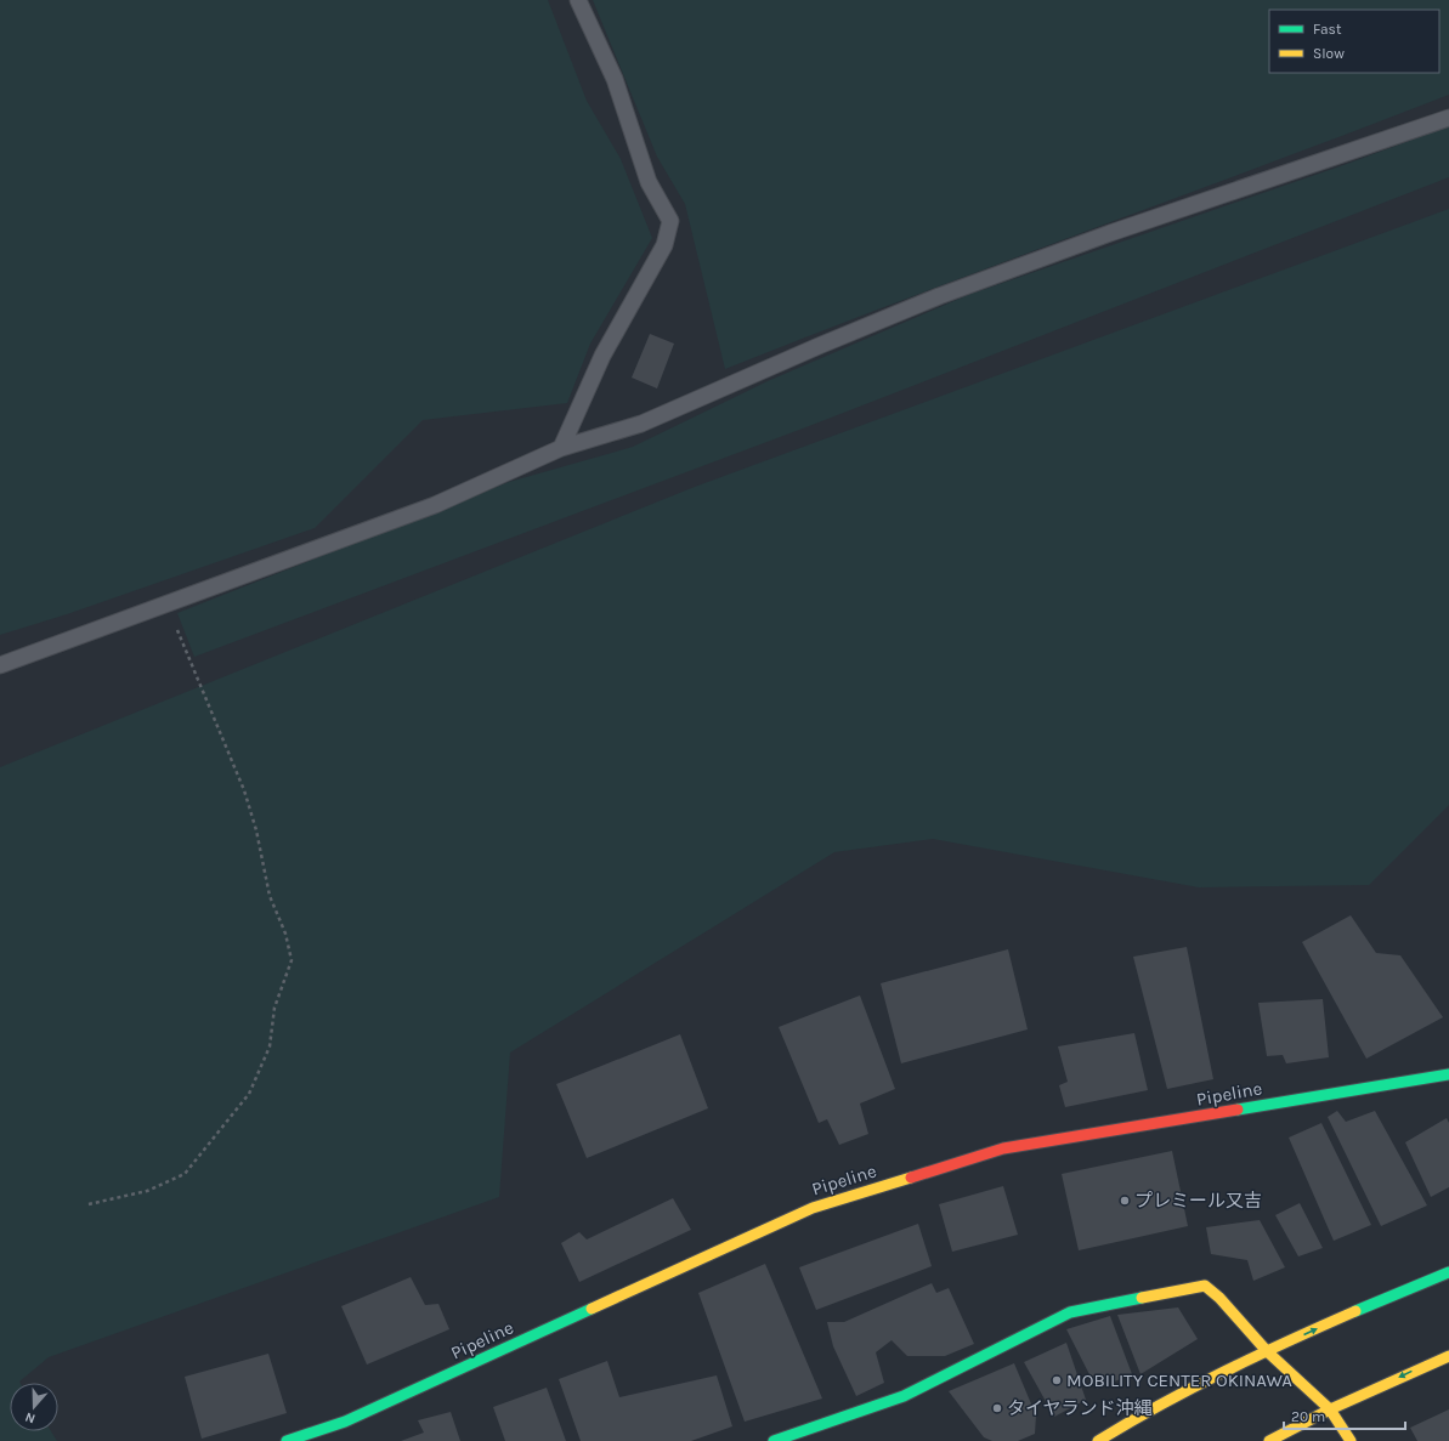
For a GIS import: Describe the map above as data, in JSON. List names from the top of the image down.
{
  "streets": {
    "main road": ["Pipeline"]
  },
  "places": ["プレミール又吉", "MOBILITY CENTER OKINAWA", "タイヤランド沖縄"],
  "legend": ["Fast", "Slow"],
  "scale_bar": "20 m",
  "north": "bottom"
}
